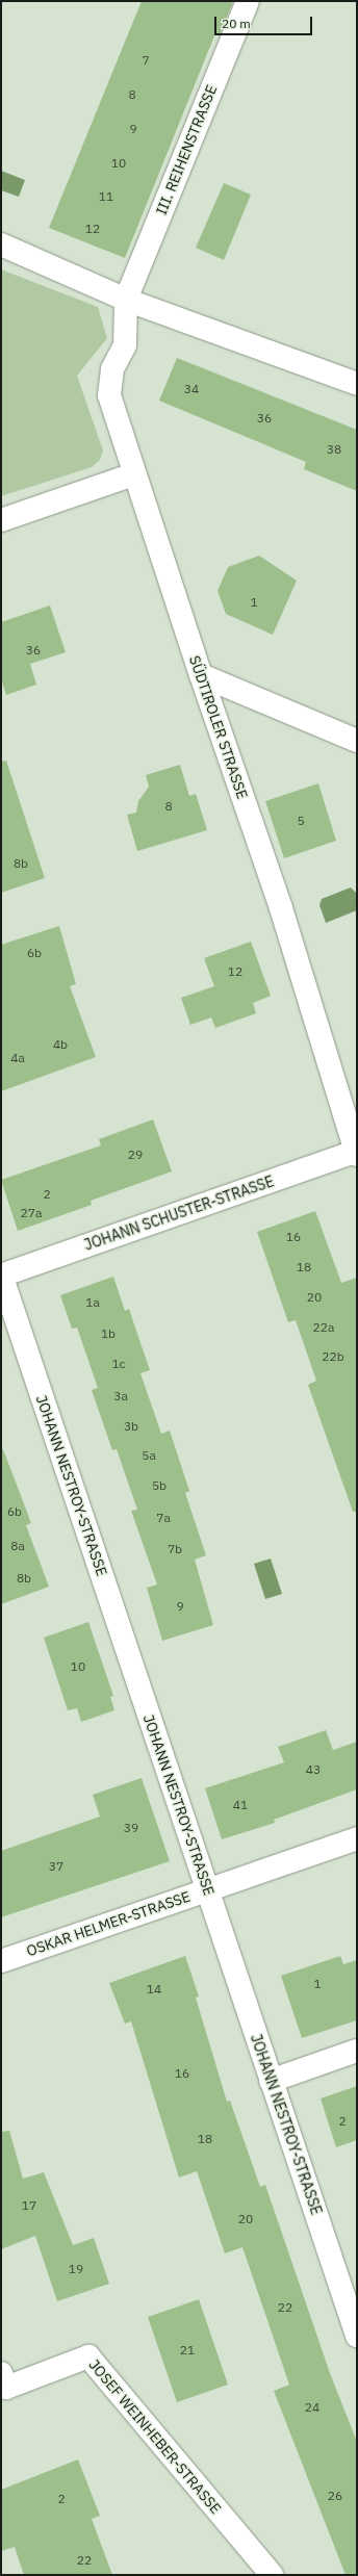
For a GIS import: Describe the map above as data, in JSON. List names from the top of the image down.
{
  "streets": {
    "street": [
      "III. REIHENSTRASSE",
      "SÜDTIROLER STRASSE",
      "JOHANN SCHUSTER-STRASSE",
      "JOHANN NESTROY-STRASSE",
      "OSKAR HELMER-STRASSE",
      "JOSEF WEINHEBER-STRASSE"
    ]
  },
  "crossings": [
    ["III. REIHENSTRASSE", "SÜDTIROLER STRASSE"],
    ["SÜDTIROLER STRASSE", "JOHANN SCHUSTER-STRASSE"],
    ["JOHANN SCHUSTER-STRASSE", "JOHANN NESTROY-STRASSE"],
    ["JOHANN NESTROY-STRASSE", "OSKAR HELMER-STRASSE"]
  ],
  "house_numbers": [
    "7",
    "8",
    "9",
    "10",
    "11",
    "12",
    "34",
    "36",
    "38",
    "1",
    "36",
    "8",
    "5",
    "8b",
    "6b",
    "12",
    "4b",
    "4a",
    "29",
    "2",
    "27a",
    "16",
    "18",
    "20",
    "1a",
    "22a",
    "1b",
    "22b",
    "1c",
    "3a",
    "3b",
    "5a",
    "5b",
    "6b",
    "7a",
    "8a",
    "7b",
    "8b",
    "9",
    "10",
    "43",
    "41",
    "39",
    "37",
    "1",
    "14",
    "16",
    "2",
    "18",
    "17",
    "20",
    "19",
    "22",
    "21",
    "24",
    "26",
    "2",
    "22"
  ],
  "scale_bar": "20 m"
}
